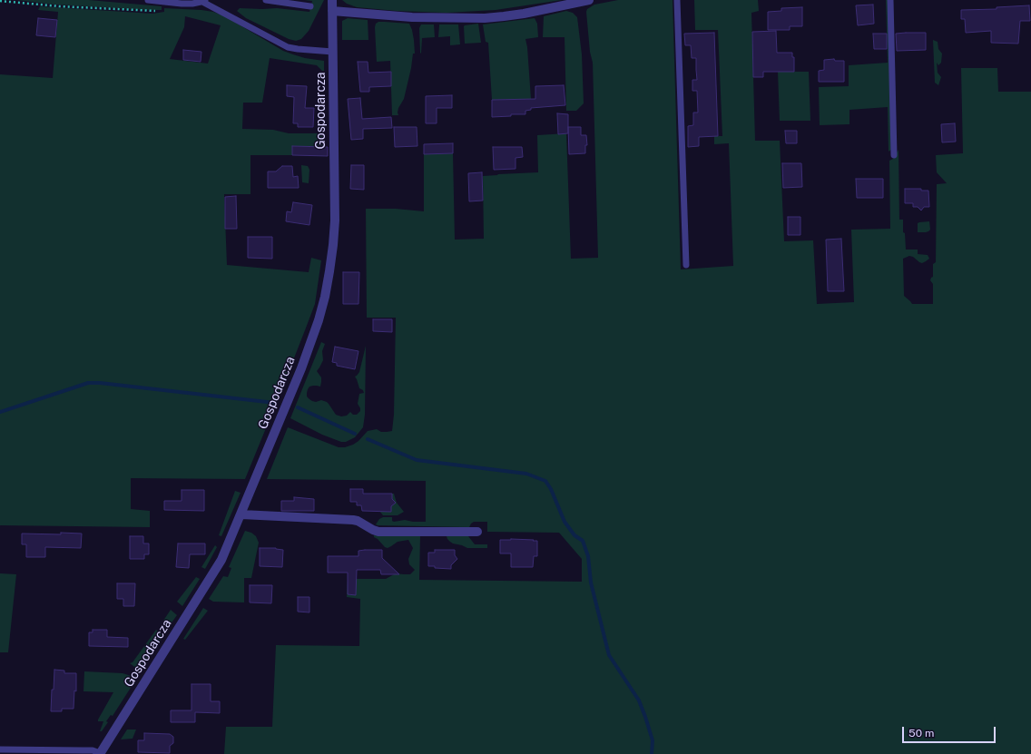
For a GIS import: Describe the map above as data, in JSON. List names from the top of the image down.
{
  "streets": {
    "street": ["Gospodarcza"]
  },
  "scale_bar": "50 m"
}
